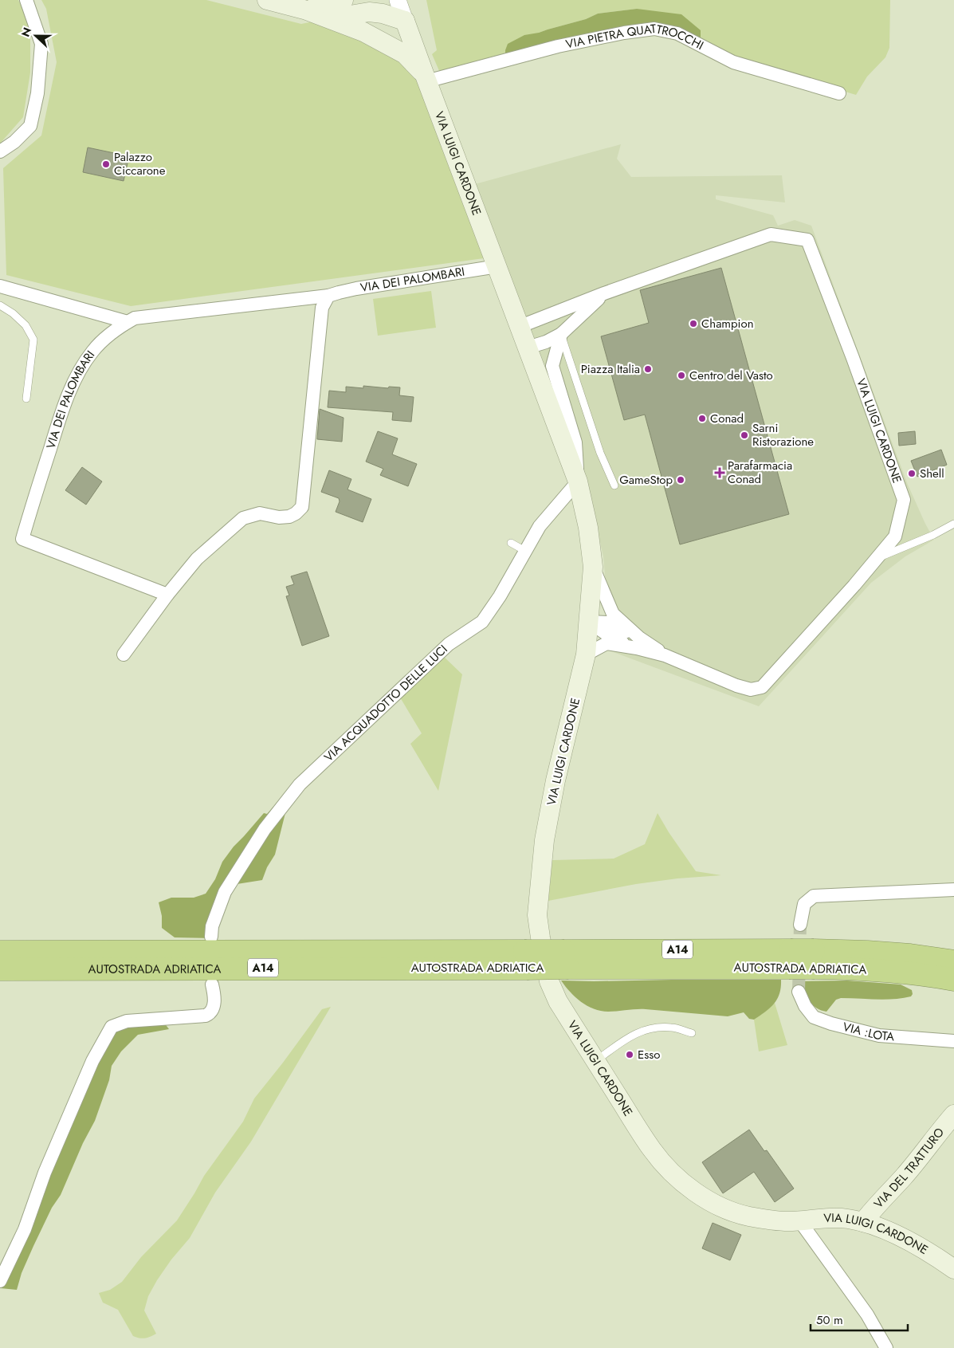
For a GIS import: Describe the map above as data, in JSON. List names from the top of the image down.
{
  "streets": {
    "highway": ["A14", "AUTOSTRADA ADRIATICA"],
    "main road": ["VIA LUIGI CARDONE", "VIA DEL TRATTURO"],
    "street": [
      "VIA PIETRA QUATTROCCHI",
      "VIA DEI PALOMBARI",
      "VIA ACQUADOTTO DELLE LUCI",
      "VIA :LOTA"
    ]
  },
  "crossings": [
    ["VIA PIETRA QUATTROCCHI", "VIA LUIGI CARDONE"],
    ["VIA LUIGI CARDONE", "VIA DEI PALOMBARI"],
    ["VIA LUIGI CARDONE", "VIA ACQUADOTTO DELLE LUCI"],
    ["VIA LUIGI CARDONE", "VIA DEL TRATTURO"]
  ],
  "places": {
    "other": [
      "Palazzo Ciccarone",
      "Champion",
      "Piazza Italia",
      "Centro del Vasto",
      "Conad",
      "Sarni Ristorazione",
      "Shell",
      "GameStop",
      "Esso"
    ],
    "health": ["Parafarmacia Conad"]
  },
  "scale_bar": "50 m",
  "north": "left"
}
